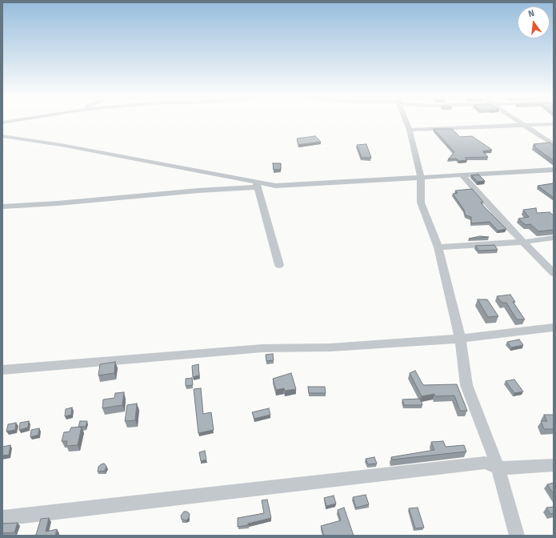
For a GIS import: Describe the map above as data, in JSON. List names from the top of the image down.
{
  "north": "top"
}
